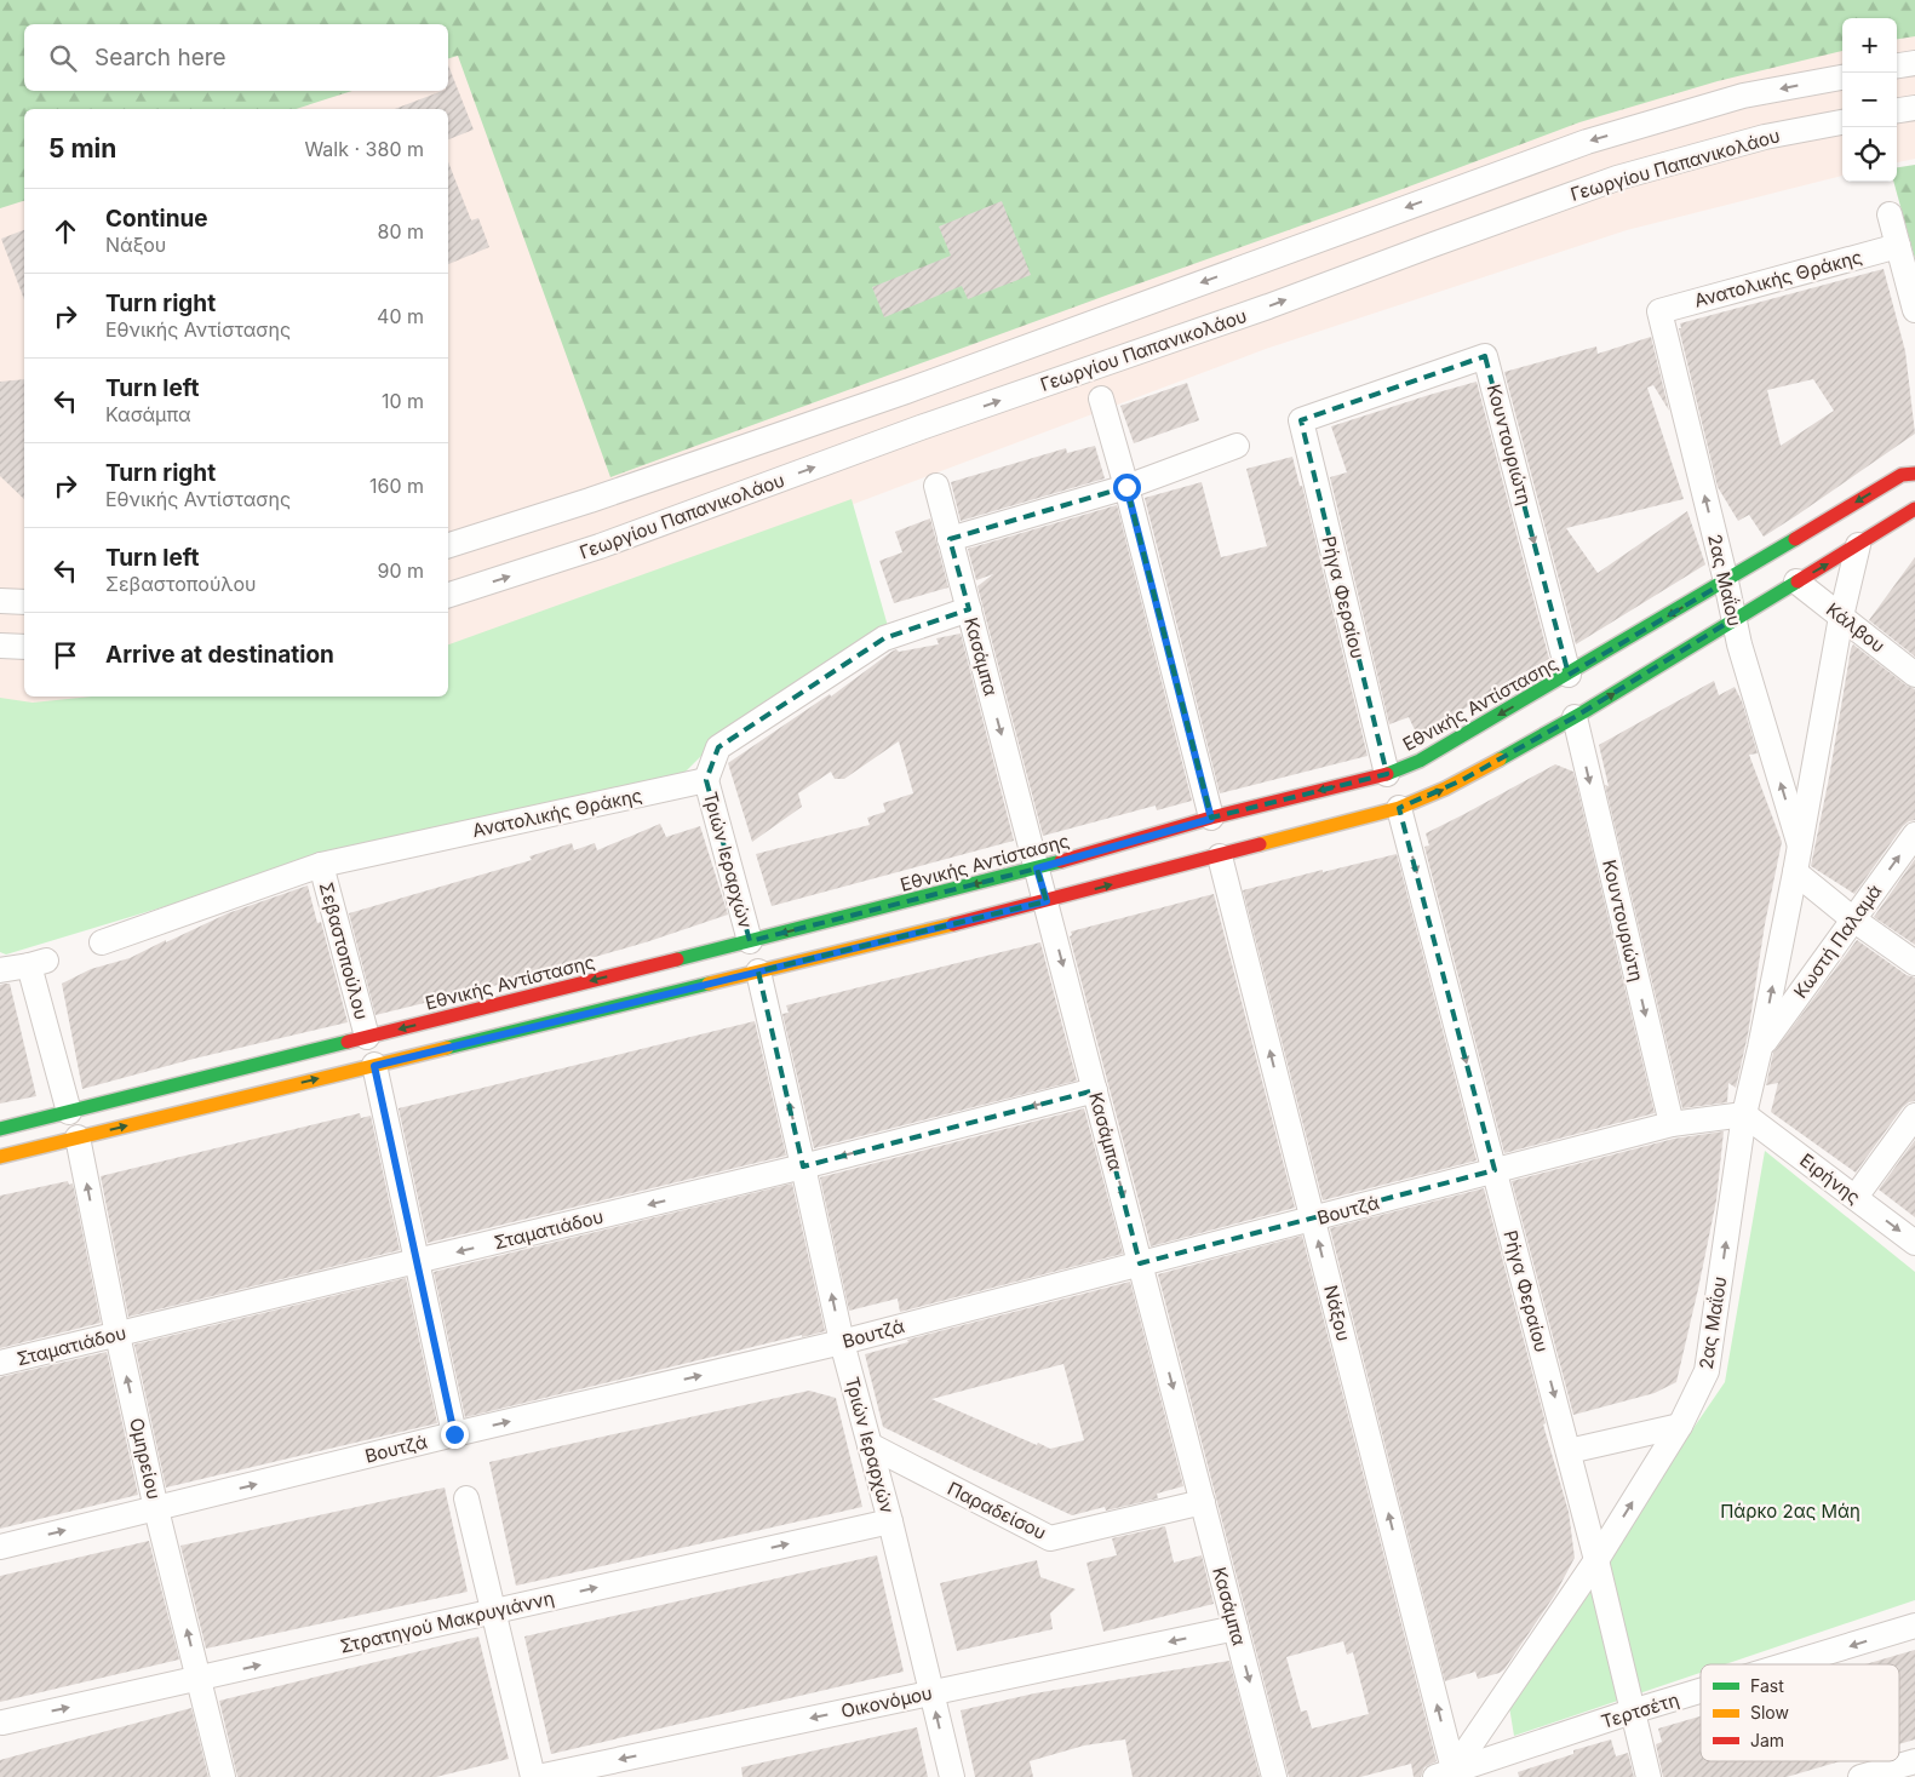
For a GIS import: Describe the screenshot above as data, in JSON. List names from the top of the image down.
{
  "streets": {
    "main road": ["Εθνικής Αντίστασης"],
    "street": [
      "Γεωργίου Παπανικολάου",
      "Ανατολικής Θράκης",
      "Κουντουριώτη",
      "2ας Μαΐου",
      "Ρήγα Φεραίου",
      "Κάλβου",
      "Κασάμπα",
      "Τριών Ιεραρχών",
      "Κωστή Παλαμά",
      "Σεβαστοπούλου",
      "Ειρήνης",
      "Βουτζά",
      "Σταματιάδου",
      "Νάξου",
      "Ομηρείου",
      "Παραδείσου",
      "Στρατηγού Μακρυγιάννη",
      "Οικονόμου",
      "Τερτσέτη"
    ]
  },
  "crossings": [
    ["Ανατολικής Θράκης", "2ας Μαΐου"],
    ["Ανατολικής Θράκης", "Τριών Ιεραρχών"],
    ["Ανατολικής Θράκης", "Σεβαστοπούλου"],
    ["Κουντουριώτη", "Ρήγα Φεραίου"],
    ["Κουντουριώτη", "Εθνικής Αντίστασης"],
    ["Κουντουριώτη", "Βουτζά"],
    ["2ας Μαΐου", "Ρήγα Φεραίου"],
    ["2ας Μαΐου", "Κάλβου"],
    ["2ας Μαΐου", "Εθνικής Αντίστασης"],
    ["2ας Μαΐου", "Κωστή Παλαμά"],
    ["2ας Μαΐου", "Ειρήνης"],
    ["2ας Μαΐου", "Βουτζά"],
    ["2ας Μαΐου", "Νάξου"],
    ["2ας Μαΐου", "Τερτσέτη"],
    ["Ρήγα Φεραίου", "Εθνικής Αντίστασης"],
    ["Ρήγα Φεραίου", "Βουτζά"],
    ["Ρήγα Φεραίου", "Τερτσέτη"],
    ["Κασάμπα", "Εθνικής Αντίστασης"],
    ["Κασάμπα", "Βουτζά"],
    ["Κασάμπα", "Σταματιάδου"],
    ["Κασάμπα", "Παραδείσου"],
    ["Κασάμπα", "Οικονόμου"],
    ["Εθνικής Αντίστασης", "Τριών Ιεραρχών"],
    ["Εθνικής Αντίστασης", "Σεβαστοπούλου"],
    ["Τριών Ιεραρχών", "Βουτζά"],
    ["Τριών Ιεραρχών", "Σταματιάδου"],
    ["Τριών Ιεραρχών", "Παραδείσου"],
    ["Τριών Ιεραρχών", "Στρατηγού Μακρυγιάννη"],
    ["Τριών Ιεραρχών", "Οικονόμου"],
    ["Ειρήνης", "Βουτζά"],
    ["Βουτζά", "Νάξου"],
    ["Βουτζά", "Ομηρείου"],
    ["Σταματιάδου", "Ομηρείου"],
    ["Νάξου", "Τερτσέτη"],
    ["Ομηρείου", "Στρατηγού Μακρυγιάννη"]
  ],
  "one_way": [
    "Κουντουριώτη",
    "2ας Μαΐου",
    "Ρήγα Φεραίου",
    "Κασάμπα",
    "Τριών Ιεραρχών",
    "Κωστή Παλαμά",
    "Ειρήνης",
    "Βουτζά",
    "Σταματιάδου",
    "Νάξου",
    "Ομηρείου",
    "Στρατηγού Μακρυγιάννη",
    "Οικονόμου",
    "Τερτσέτη"
  ],
  "parks": ["Πάρκο 2ας Μάη"],
  "legend": ["Fast", "Slow", "Jam"],
  "page": {
    "map_buttons": ["+", "−"],
    "search": "Search here",
    "heading": ["5 min", "Walk · 380 m"],
    "list": [
      ["Continue", "Νάξου", "80 m"],
      ["Turn right", "Εθνικής Αντίστασης", "40 m"],
      ["Turn left", "Κασάμπα", "10 m"],
      ["Turn right", "Εθνικής Αντίστασης", "160 m"],
      ["Turn left", "Σεβαστοπούλου", "90 m"],
      "Arrive at destination"
    ]
  }
}
